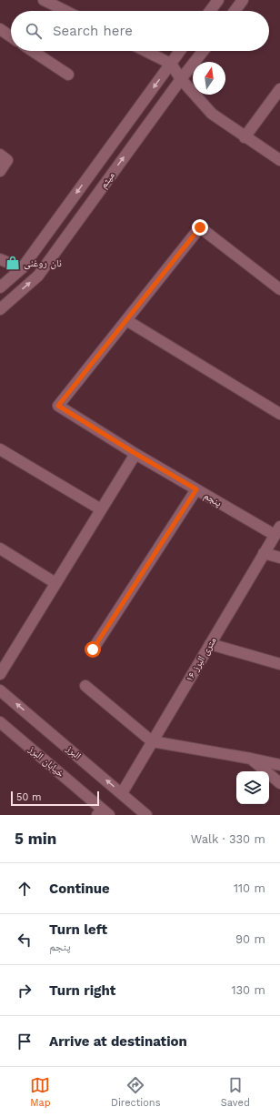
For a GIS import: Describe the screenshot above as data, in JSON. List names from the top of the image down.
{
  "streets": {
    "street": [
      "میثم",
      "پنجم",
      "۱۶ متری البرز",
      "البرز",
      "خیابان البرز"
    ]
  },
  "crossings": [
    ["پنجم", "۱۶ متری البرز"],
    ["۱۶ متری البرز", "البرز"]
  ],
  "places": {
    "shop": ["نان روغنی"]
  },
  "scale_bar": "50 m",
  "north": "top",
  "page": {
    "search": "Search here",
    "scale": "50 m",
    "heading": ["5 min", "Walk · 330 m"],
    "list": [
      ["Continue", "110 m"],
      ["Turn left", "پنجم", "90 m"],
      ["Turn right", "130 m"],
      "Arrive at destination"
    ],
    "nav": ["Map", "Directions", "Saved"]
  }
}
